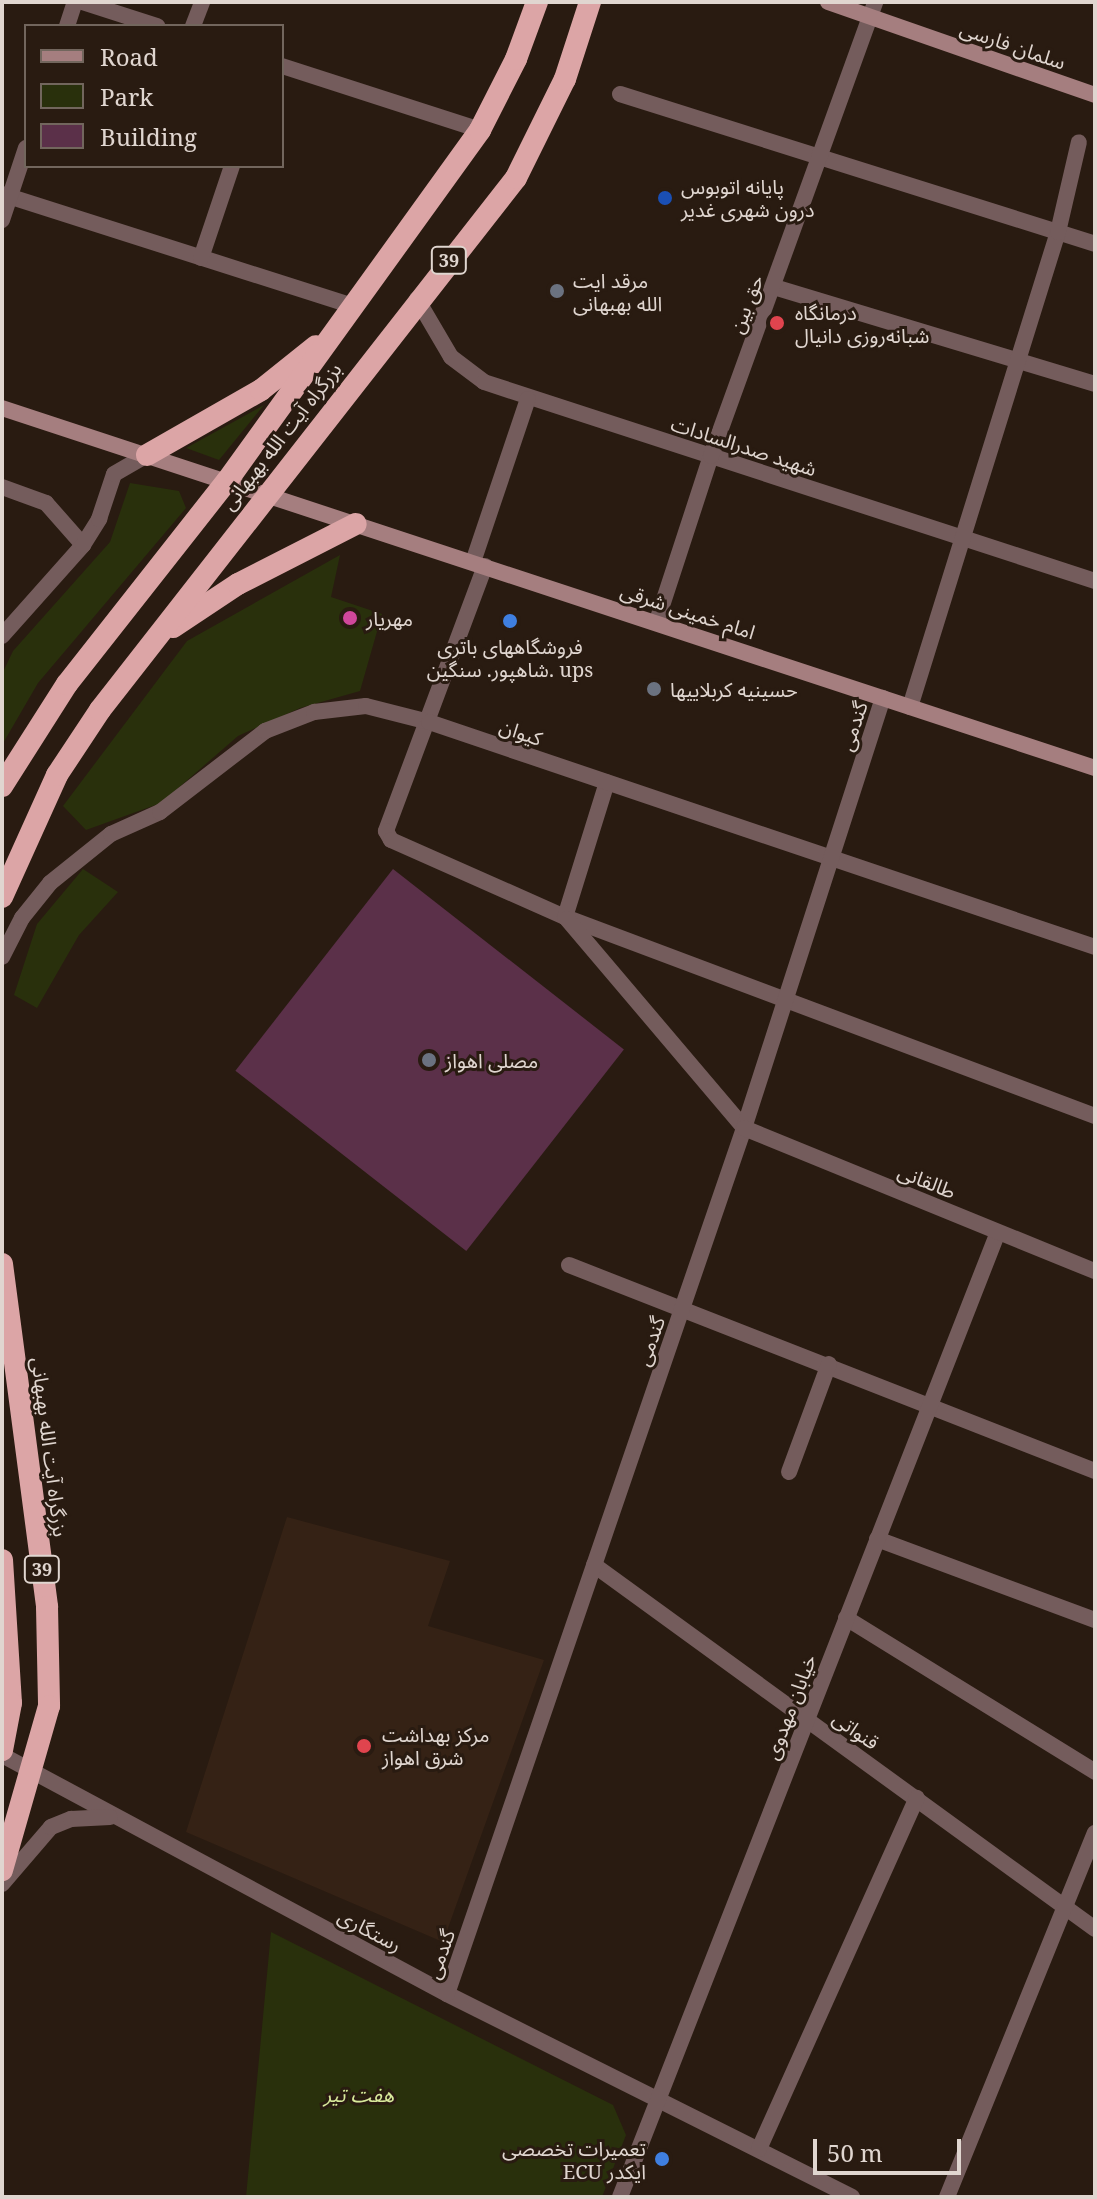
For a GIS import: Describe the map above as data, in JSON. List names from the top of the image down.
{
  "streets": {
    "highway": ["39", "بزرگراه آیت الله بهبهانی"],
    "main road": ["سلمان فارسی", "امام خمینی شرقی"],
    "street": [
      "حق بین",
      "شهید صدرالسادات",
      "گندمی",
      "کیوان",
      "طالقانی",
      "خیابان مهدوی",
      "قنواتی",
      "رستگاری"
    ]
  },
  "crossings": [
    ["سلمان فارسی", "حق بین"],
    ["39", "بزرگراه آیت الله بهبهانی"],
    ["39", "رستگاری"],
    ["حق بین", "شهید صدرالسادات"],
    ["حق بین", "امام خمینی شرقی"],
    ["بزرگراه آیت الله بهبهانی", "شهید صدرالسادات"],
    ["بزرگراه آیت الله بهبهانی", "امام خمینی شرقی"],
    ["بزرگراه آیت الله بهبهانی", "رستگاری"],
    ["امام خمینی شرقی", "گندمی"],
    ["گندمی", "کیوان"],
    ["گندمی", "طالقانی"],
    ["گندمی", "قنواتی"],
    ["گندمی", "رستگاری"],
    ["طالقانی", "خیابان مهدوی"],
    ["خیابان مهدوی", "قنواتی"],
    ["خیابان مهدوی", "رستگاری"]
  ],
  "parks": ["هفت تیر"],
  "places": [
    "پایانه اتوبوس درون شهری غدیر",
    "مرقد ایت الله بهبهانی",
    "درمانگاه شبانه‌روزی دانیال",
    "مهریار",
    "فروشگاههای باتری شاهپور. سنگین. ups",
    "حسینیه کربلاییها",
    "مصلی اهواز",
    "مرکز بهداشت شرق اهواز",
    "تعمیرات تخصصی ECU ایکدر"
  ],
  "legend": ["Road", "Park", "Building"],
  "scale_bar": "50 m"
}
